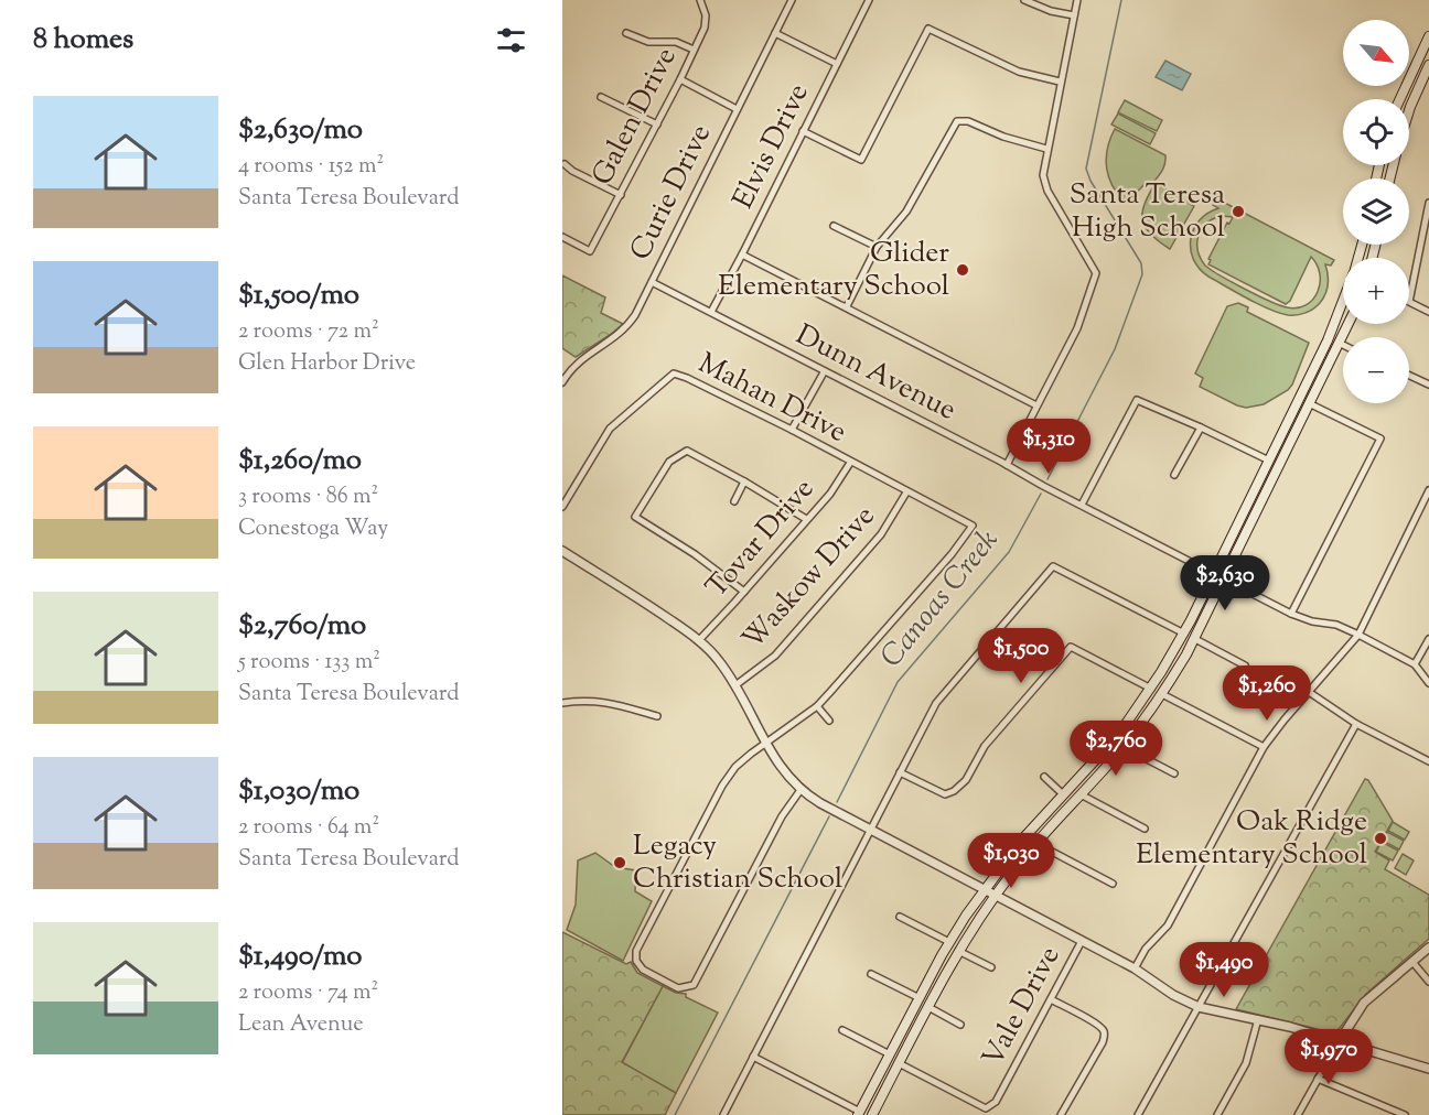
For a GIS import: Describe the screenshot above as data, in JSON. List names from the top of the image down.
{
  "streets": {
    "street": [
      "Galen Drive",
      "Elvis Drive",
      "Curie Drive",
      "Dunn Avenue",
      "Mahan Drive",
      "Tovar Drive",
      "Waskow Drive",
      "Vale Drive"
    ]
  },
  "crossings": [
    ["Elvis Drive", "Dunn Avenue"],
    ["Curie Drive", "Dunn Avenue"],
    ["Mahan Drive", "Tovar Drive"],
    ["Mahan Drive", "Waskow Drive"]
  ],
  "water": ["Canoas Creek"],
  "places": [
    "Santa Teresa High School",
    "Glider Elementary School",
    "Oak Ridge Elementary School",
    "Legacy Christian School"
  ],
  "north": "bottom right",
  "page": {
    "heading": "8 homes",
    "map_buttons": ["+", "−"],
    "list": [
      {
        "name": "$2,630/mo",
        "note": "4 rooms · 152 m² · Santa Teresa Boulevard"
      },
      {
        "name": "$1,500/mo",
        "note": "2 rooms · 72 m² · Glen Harbor Drive"
      },
      {
        "name": "$1,260/mo",
        "note": "3 rooms · 86 m² · Conestoga Way"
      },
      {
        "name": "$2,760/mo",
        "note": "5 rooms · 133 m² · Santa Teresa Boulevard"
      },
      {
        "name": "$1,030/mo",
        "note": "2 rooms · 64 m² · Santa Teresa Boulevard"
      },
      {
        "name": "$1,490/mo",
        "note": "2 rooms · 74 m² · Lean Avenue"
      }
    ],
    "price": [
      "$1,310",
      "$2,630",
      "$1,500",
      "$1,260",
      "$2,760",
      "$1,030",
      "$1,490",
      "$1,970"
    ]
  }
}
